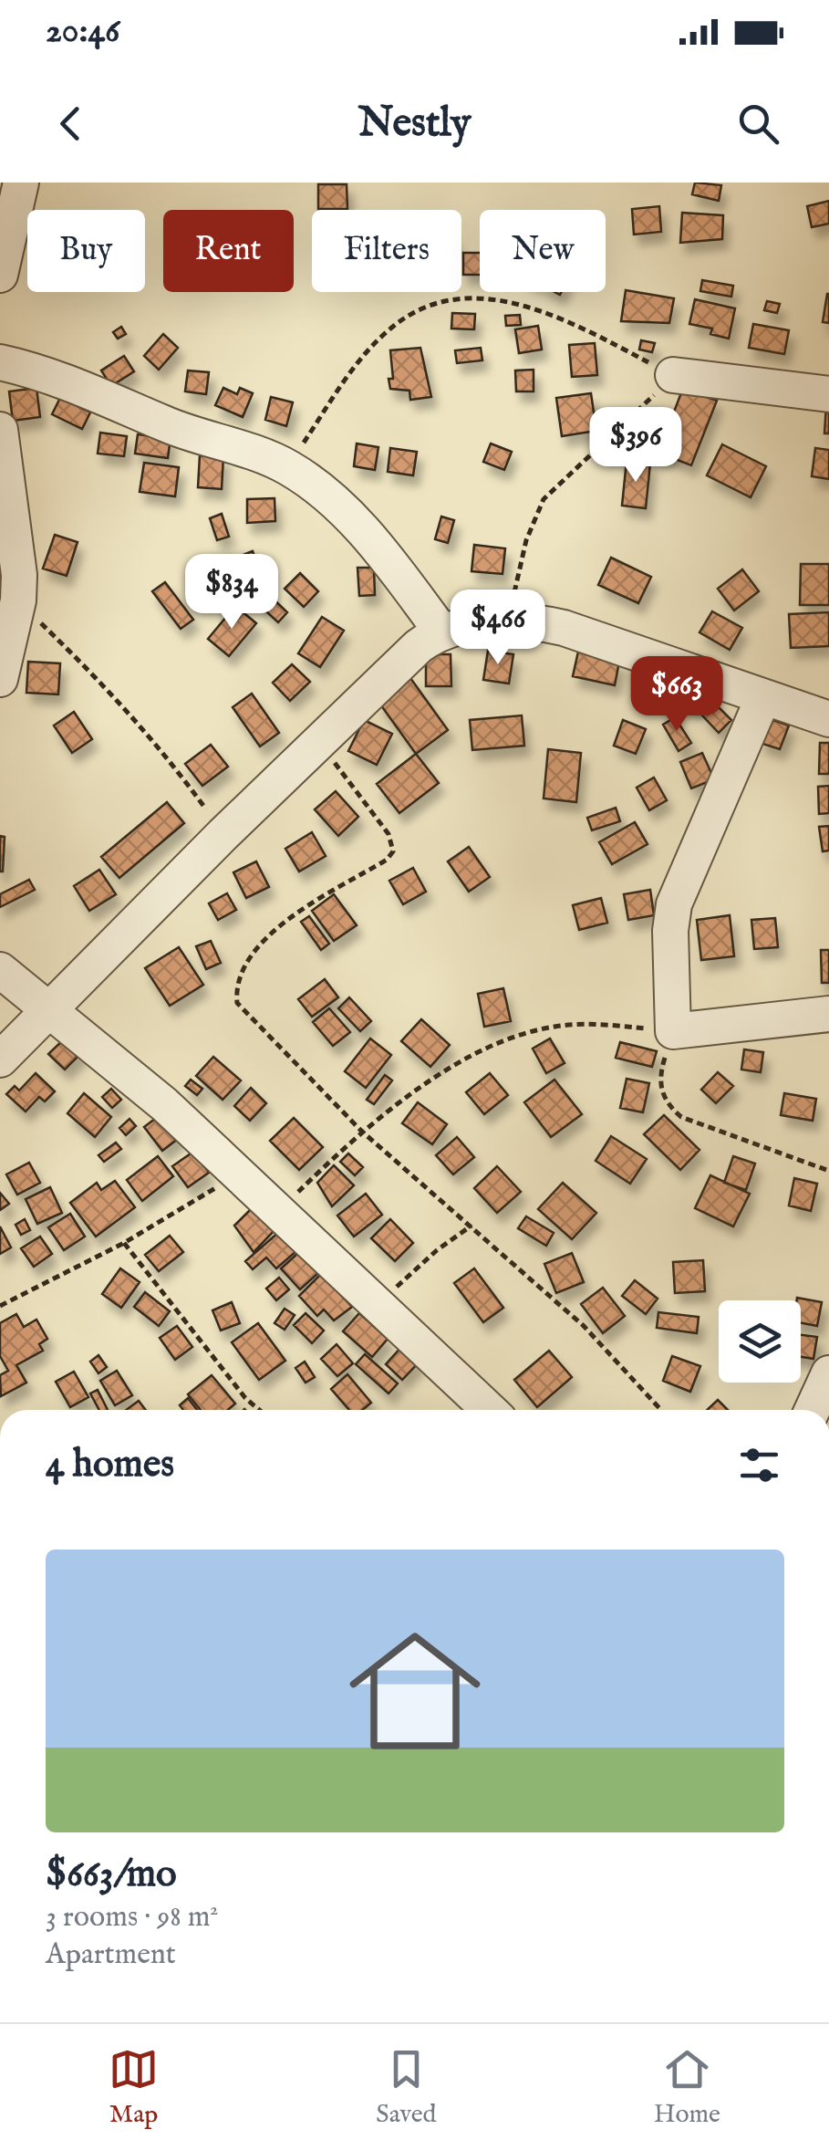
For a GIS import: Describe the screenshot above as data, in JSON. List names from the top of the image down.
{
  "page": {
    "status": "20:46",
    "header": "Nestly",
    "chip": [
      "Buy",
      "Rent",
      "Filters",
      "New"
    ],
    "price": [
      "$396",
      "$834",
      "$466",
      "$663"
    ],
    "heading": "4 homes",
    "list": [
      {
        "name": "$663/mo",
        "note": "3 rooms · 98 m² · Apartment"
      }
    ],
    "tabs": ["Map", "Saved", "Home"]
  }
}
